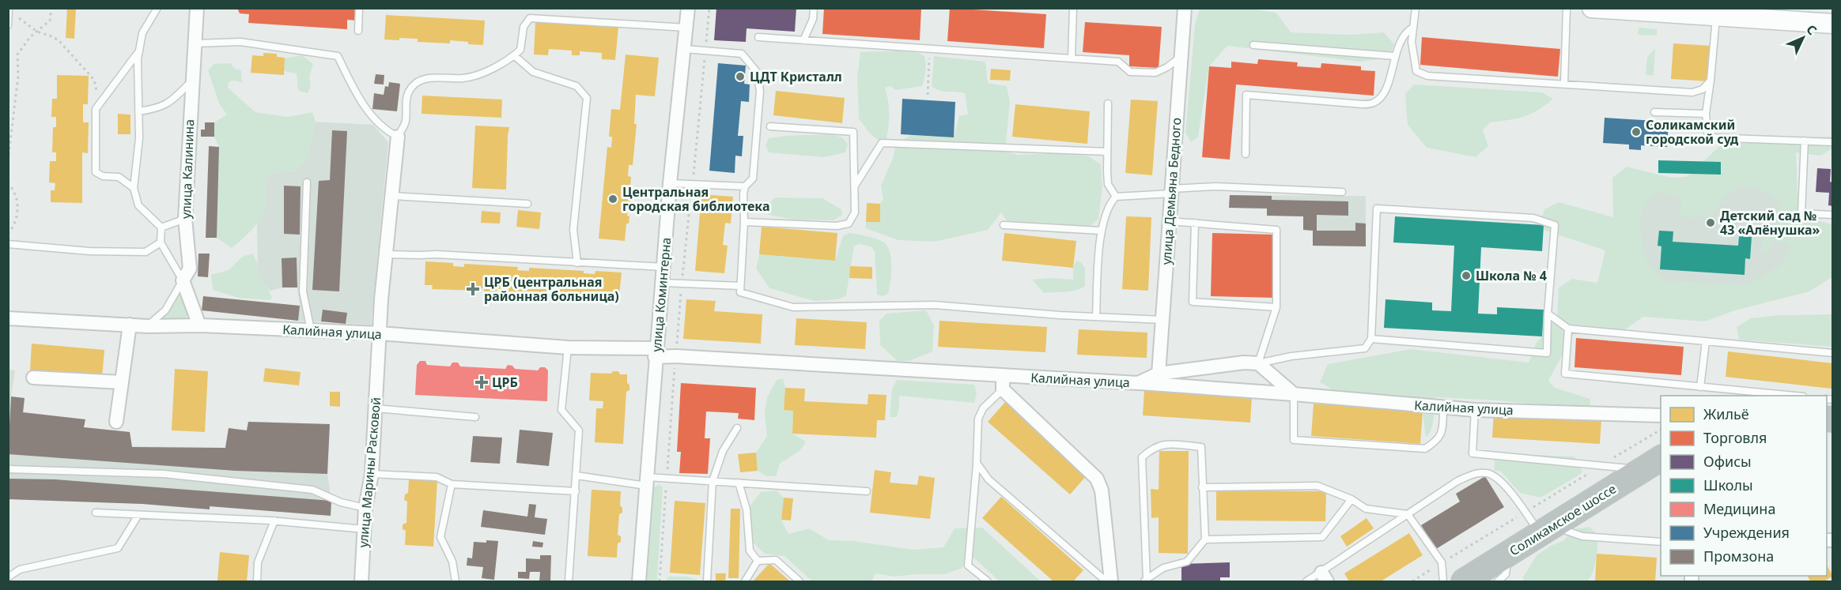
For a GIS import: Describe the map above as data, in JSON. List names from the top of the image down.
{
  "streets": {
    "highway": ["Соликамское шоссе"],
    "street": [
      "улица Калинина",
      "улица Демьяна Бедного",
      "улица Коминтерна",
      "Калийная улица",
      "улица Марины Расковой"
    ]
  },
  "crossings": [
    ["улица Демьяна Бедного", "Калийная улица"],
    ["улица Коминтерна", "Калийная улица"],
    ["Калийная улица", "улица Марины Расковой"]
  ],
  "places": {
    "other": [
      "ЦДТ Кристалл",
      "Соликамский городской суд",
      "Центральная городская библиотека",
      "Детский сад № 43 «Алёнушка»",
      "Школа № 4"
    ],
    "health": ["ЦРБ (центральная районная больница)", "ЦРБ"]
  },
  "legend": [
    "Жильё",
    "Торговля",
    "Офисы",
    "Школы",
    "Медицина",
    "Учреждения",
    "Промзона"
  ],
  "north": "top right"
}
